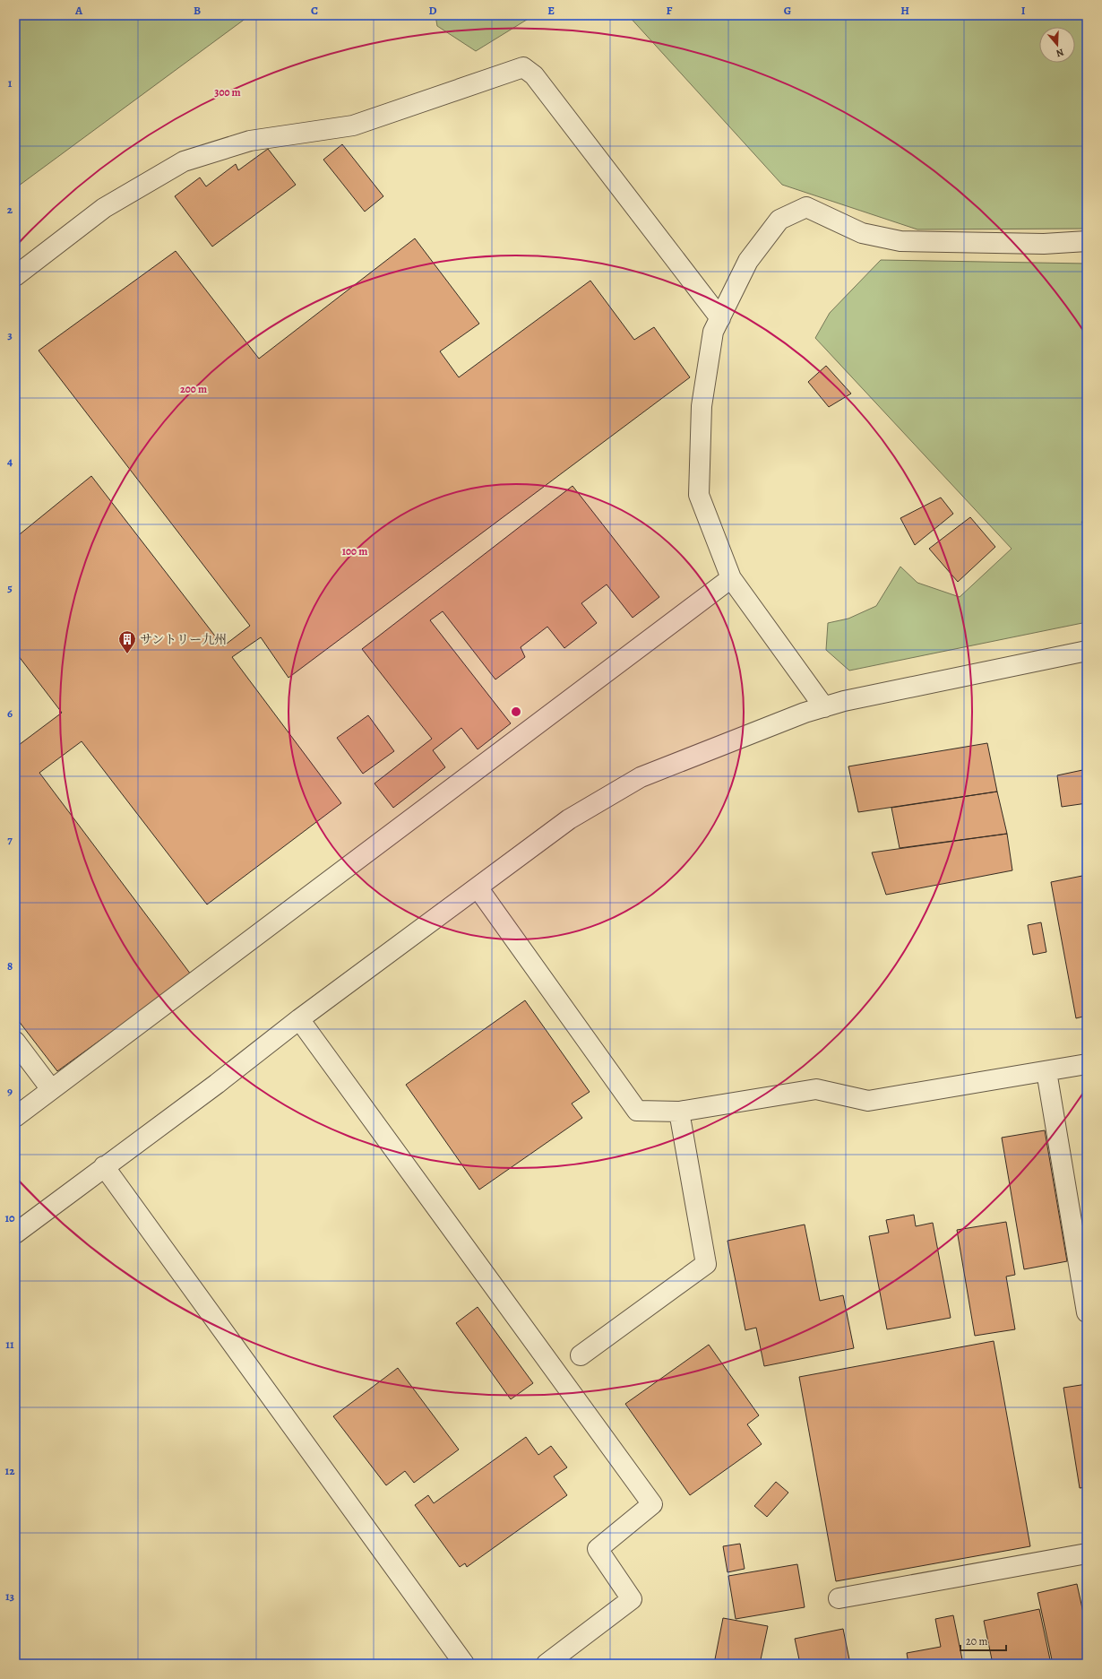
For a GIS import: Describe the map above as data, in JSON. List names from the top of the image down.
{
  "places": {
    "building": ["サントリー九州"]
  },
  "scale_bar": "20 m",
  "north": "bottom",
  "grid": {
    "columns": [
      "A",
      "B",
      "C",
      "D",
      "E",
      "F",
      "G",
      "H",
      "I"
    ],
    "rows": [
      "1",
      "2",
      "3",
      "4",
      "5",
      "6",
      "7",
      "8",
      "9",
      "10",
      "11",
      "12",
      "13"
    ]
  },
  "rings": ["300 m", "200 m", "100 m"]
}
